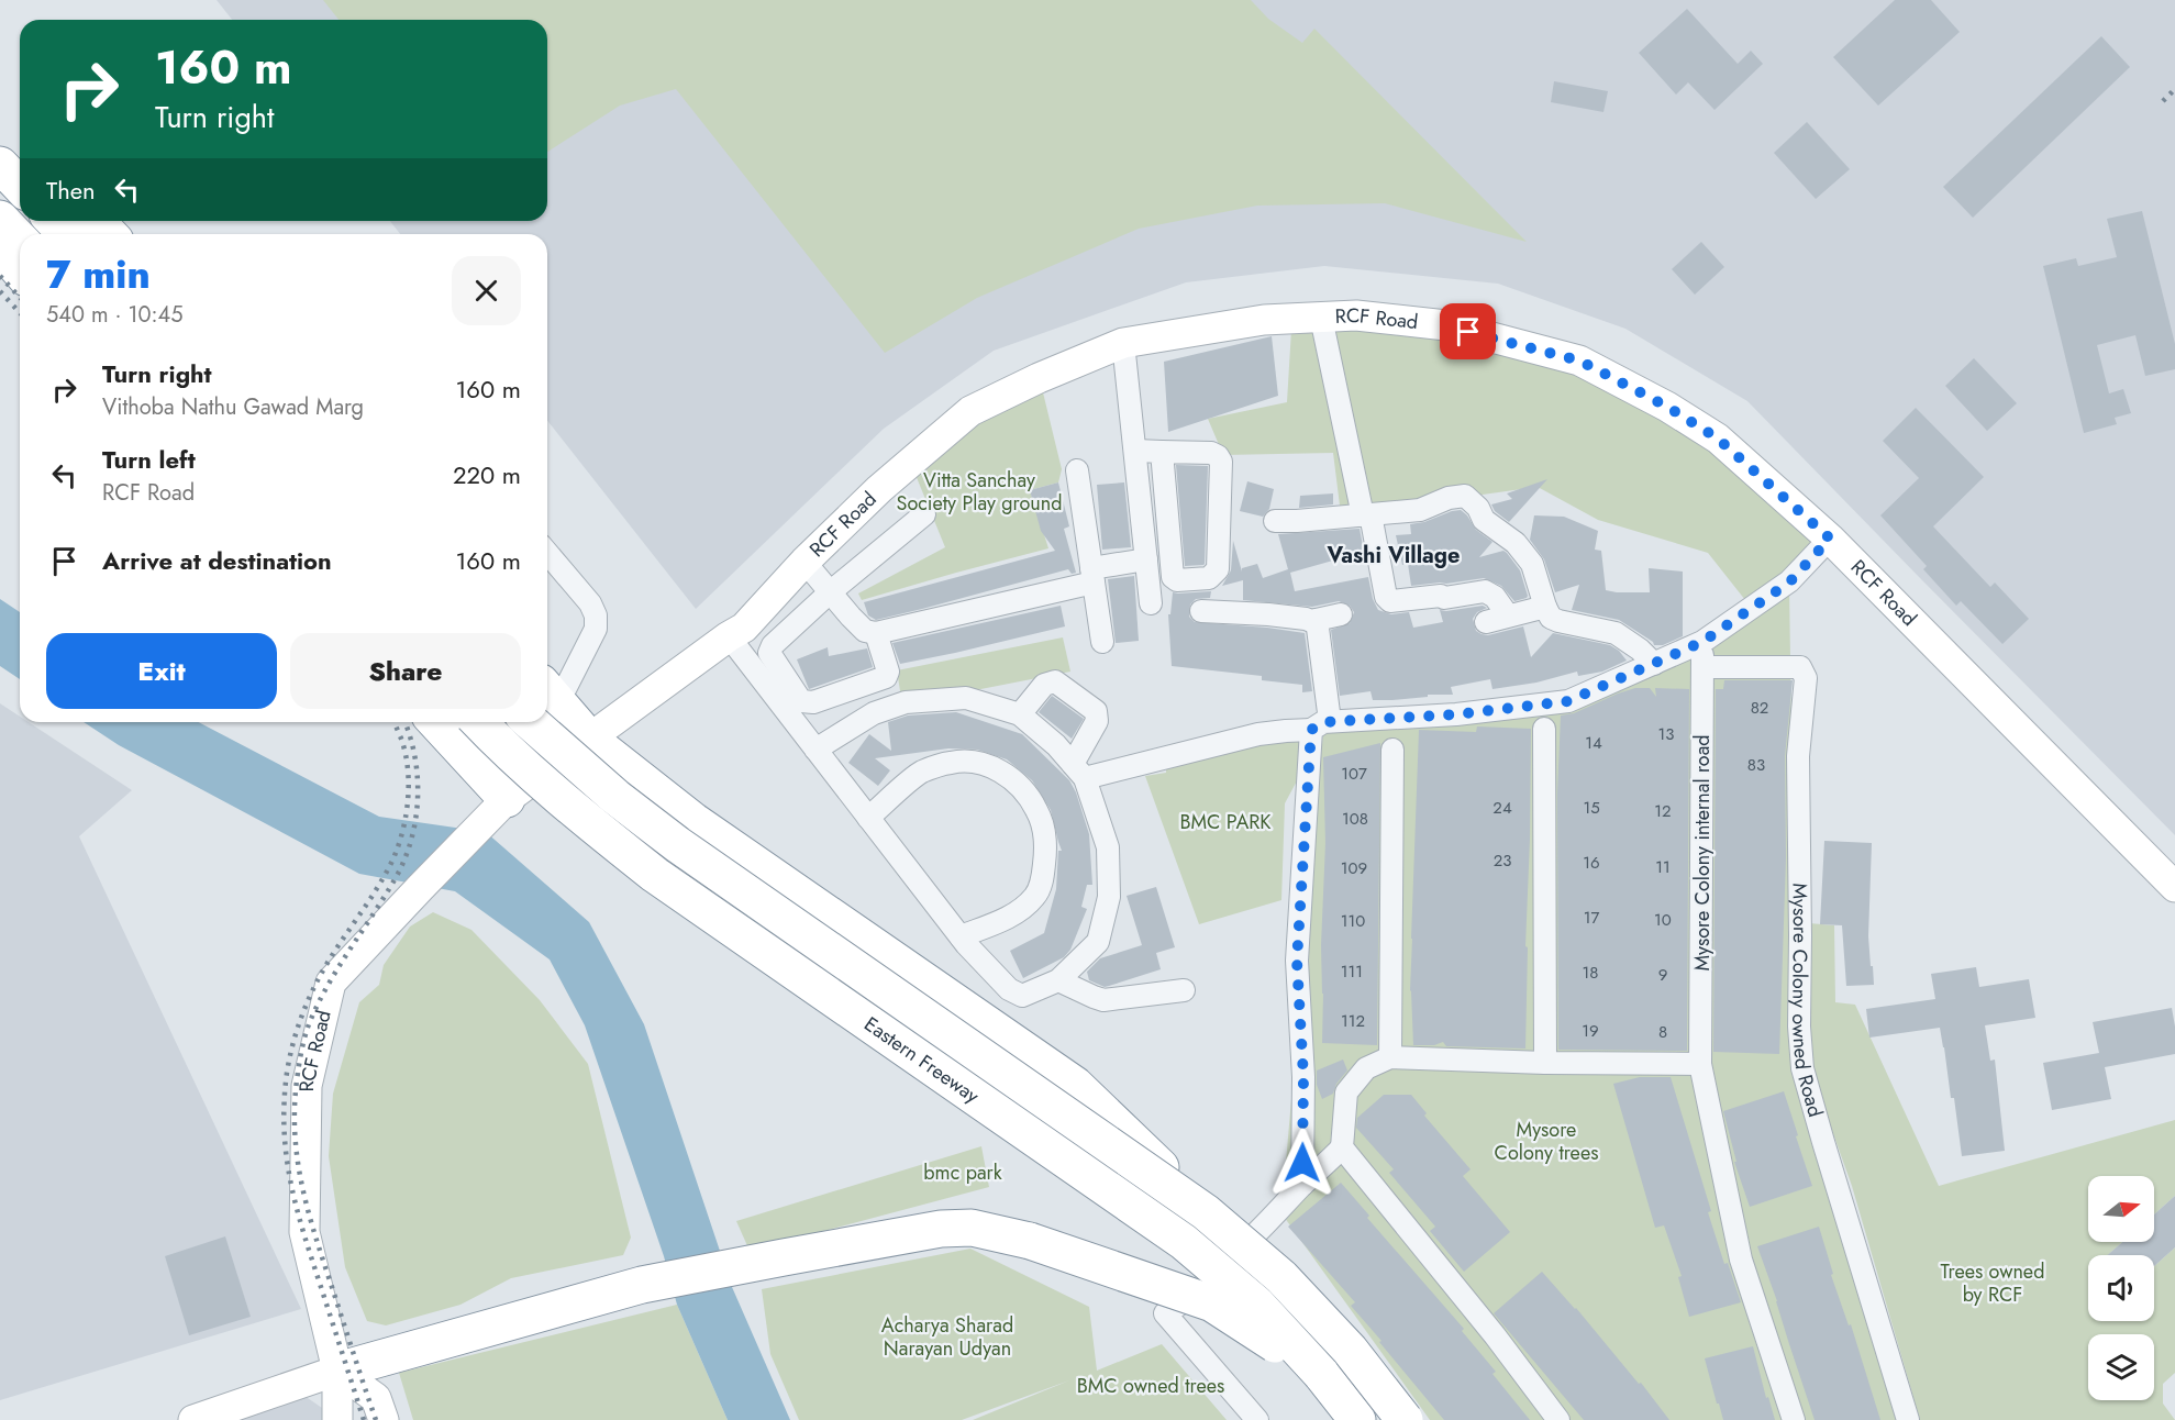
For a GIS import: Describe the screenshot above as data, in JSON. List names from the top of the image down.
{
  "streets": {
    "highway": ["Eastern Freeway"],
    "street": ["RCF Road", "Mysore Colony internal road", "Mysore Colony owned Road"]
  },
  "crossings": [
    ["Mysore Colony internal road", "Mysore Colony owned Road"]
  ],
  "districts": ["Vashi Village"],
  "parks": [
    "Vitta Sanchay Society Play ground",
    "BMC PARK",
    "Mysore Colony trees",
    "bmc park",
    "Trees owned by RCF",
    "Acharya Sharad Narayan Udyan",
    "BMC owned trees"
  ],
  "house_numbers": [
    "82",
    "13",
    "14",
    "83",
    "107",
    "24",
    "15",
    "12",
    "108",
    "23",
    "16",
    "11",
    "109",
    "17",
    "10",
    "110",
    "111",
    "18",
    "9",
    "112",
    "19",
    "8"
  ],
  "north": "right",
  "page": {
    "turn": ["160 m", "Turn right"],
    "then": "Then",
    "heading": ["7 min", "540 m · 10:45"],
    "list": [
      {
        "name": "Turn right",
        "note": "Vithoba Nathu Gawad Marg",
        "value": "160 m"
      },
      {
        "name": "Turn left",
        "note": "RCF Road",
        "value": "220 m"
      },
      {
        "name": "Arrive at destination",
        "value": "160 m"
      }
    ],
    "buttons": ["Exit", "Share"]
  }
}
